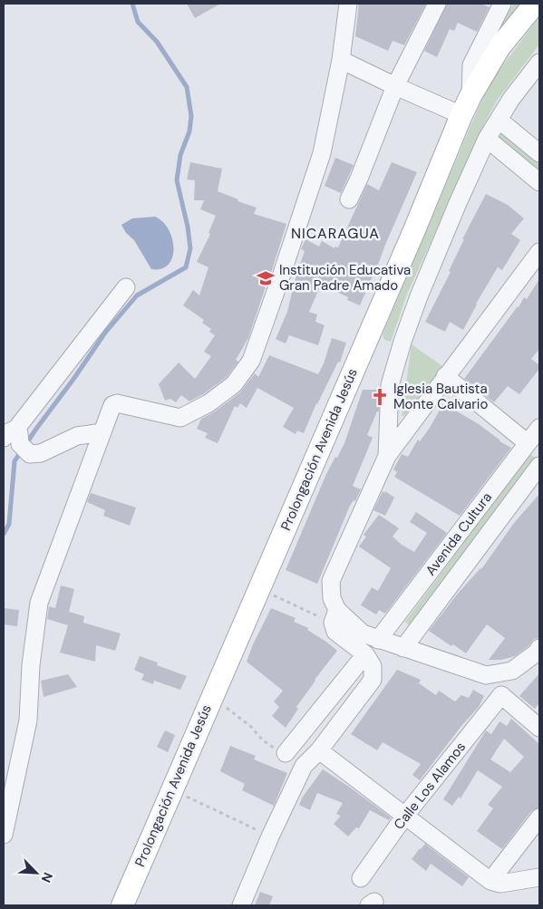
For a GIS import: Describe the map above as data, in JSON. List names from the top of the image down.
{
  "streets": {
    "main road": ["Prolongación Avenida Jesús"],
    "street": ["Avenida Cultura", "Calle Los Alamos"]
  },
  "districts": ["NICARAGUA"],
  "places": {
    "school or university": ["Institución Educativa Gran Padre Amado"],
    "church": ["Iglesia Bautista Monte Calvario"]
  },
  "north": "bottom right"
}
